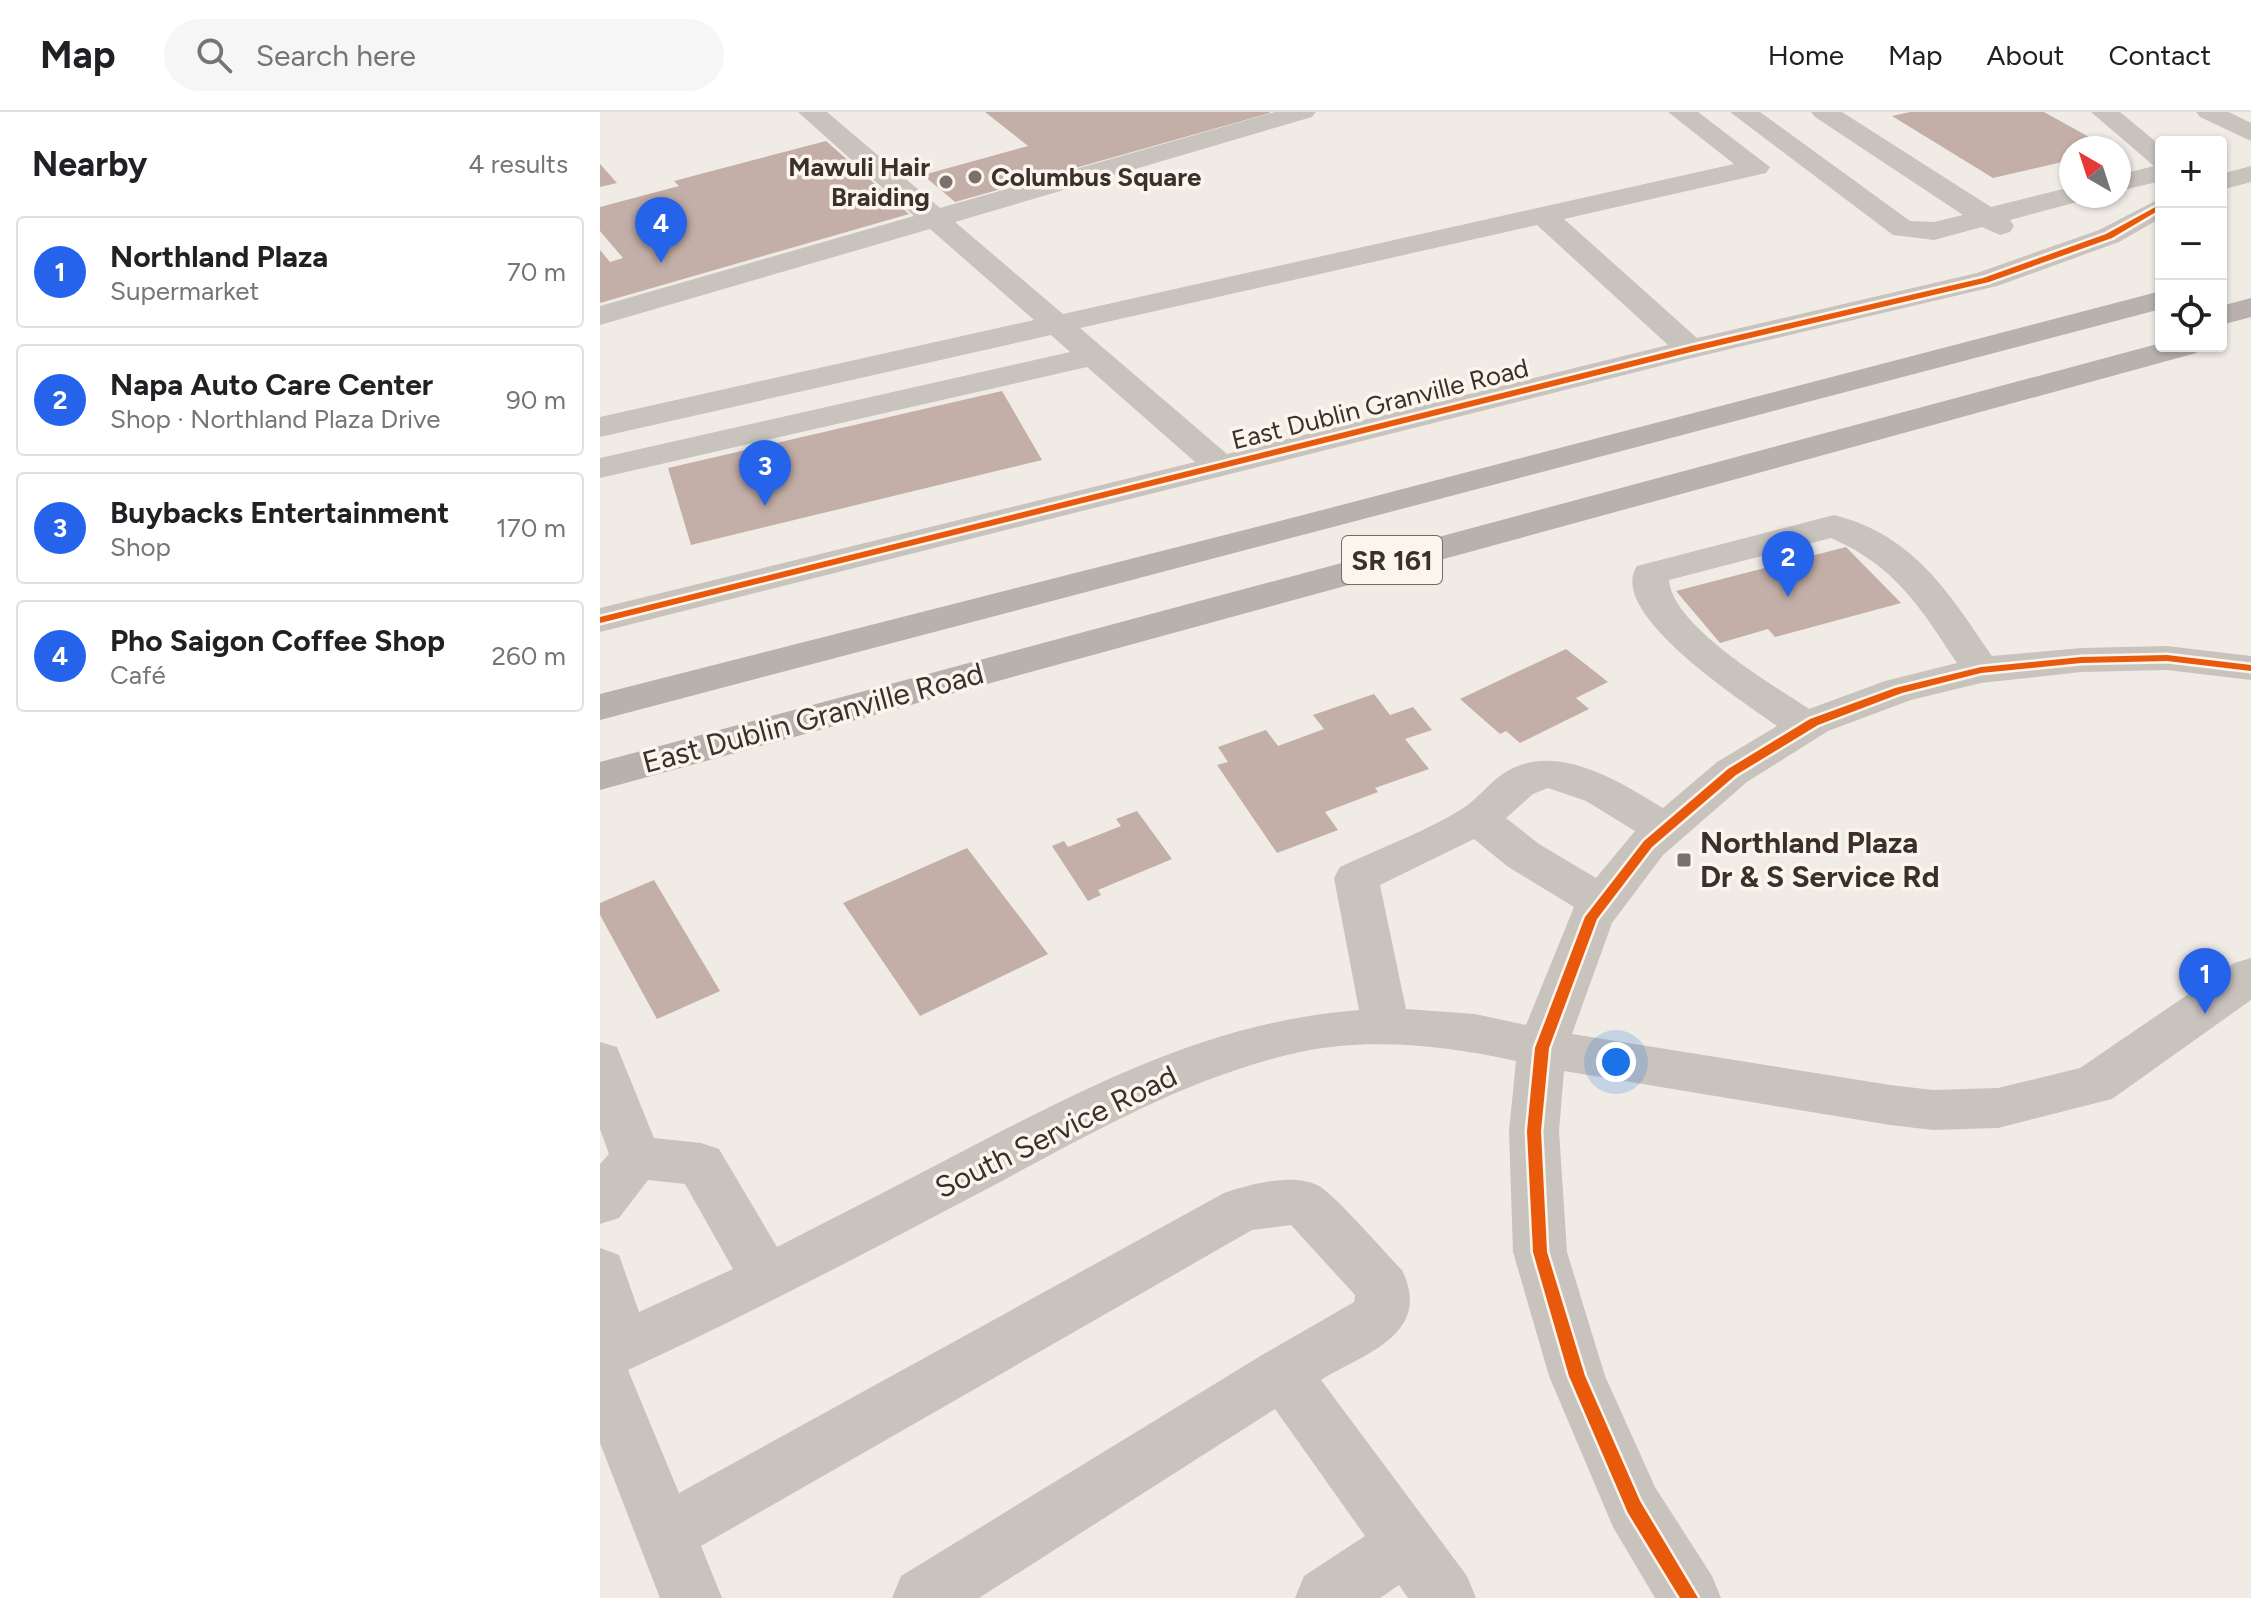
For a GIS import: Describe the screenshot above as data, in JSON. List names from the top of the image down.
{
  "streets": {
    "main road": ["East Dublin Granville Road", "SR 161"],
    "street": ["South Service Road"]
  },
  "places": {
    "other": ["Columbus Square", "Mawuli Hair Braiding"],
    "transit": ["Northland Plaza Dr & S Service Rd"]
  },
  "north": "top left",
  "page": {
    "header": "Map",
    "search": "Search here",
    "nav": [
      "Home",
      "Map",
      "About",
      "Contact"
    ],
    "heading": ["Nearby", "4 results"],
    "map_buttons": ["+", "−"],
    "pins": [
      "4",
      "3",
      "2",
      "1"
    ],
    "list": [
      {
        "mark": "1",
        "name": "Northland Plaza",
        "note": "Supermarket",
        "value": "70 m"
      },
      {
        "mark": "2",
        "name": "Napa Auto Care Center",
        "note": "Shop · Northland Plaza Drive",
        "value": "90 m"
      },
      {
        "mark": "3",
        "name": "Buybacks Entertainment",
        "note": "Shop",
        "value": "170 m"
      },
      {
        "mark": "4",
        "name": "Pho Saigon Coffee Shop",
        "note": "Café",
        "value": "260 m"
      }
    ]
  }
}
